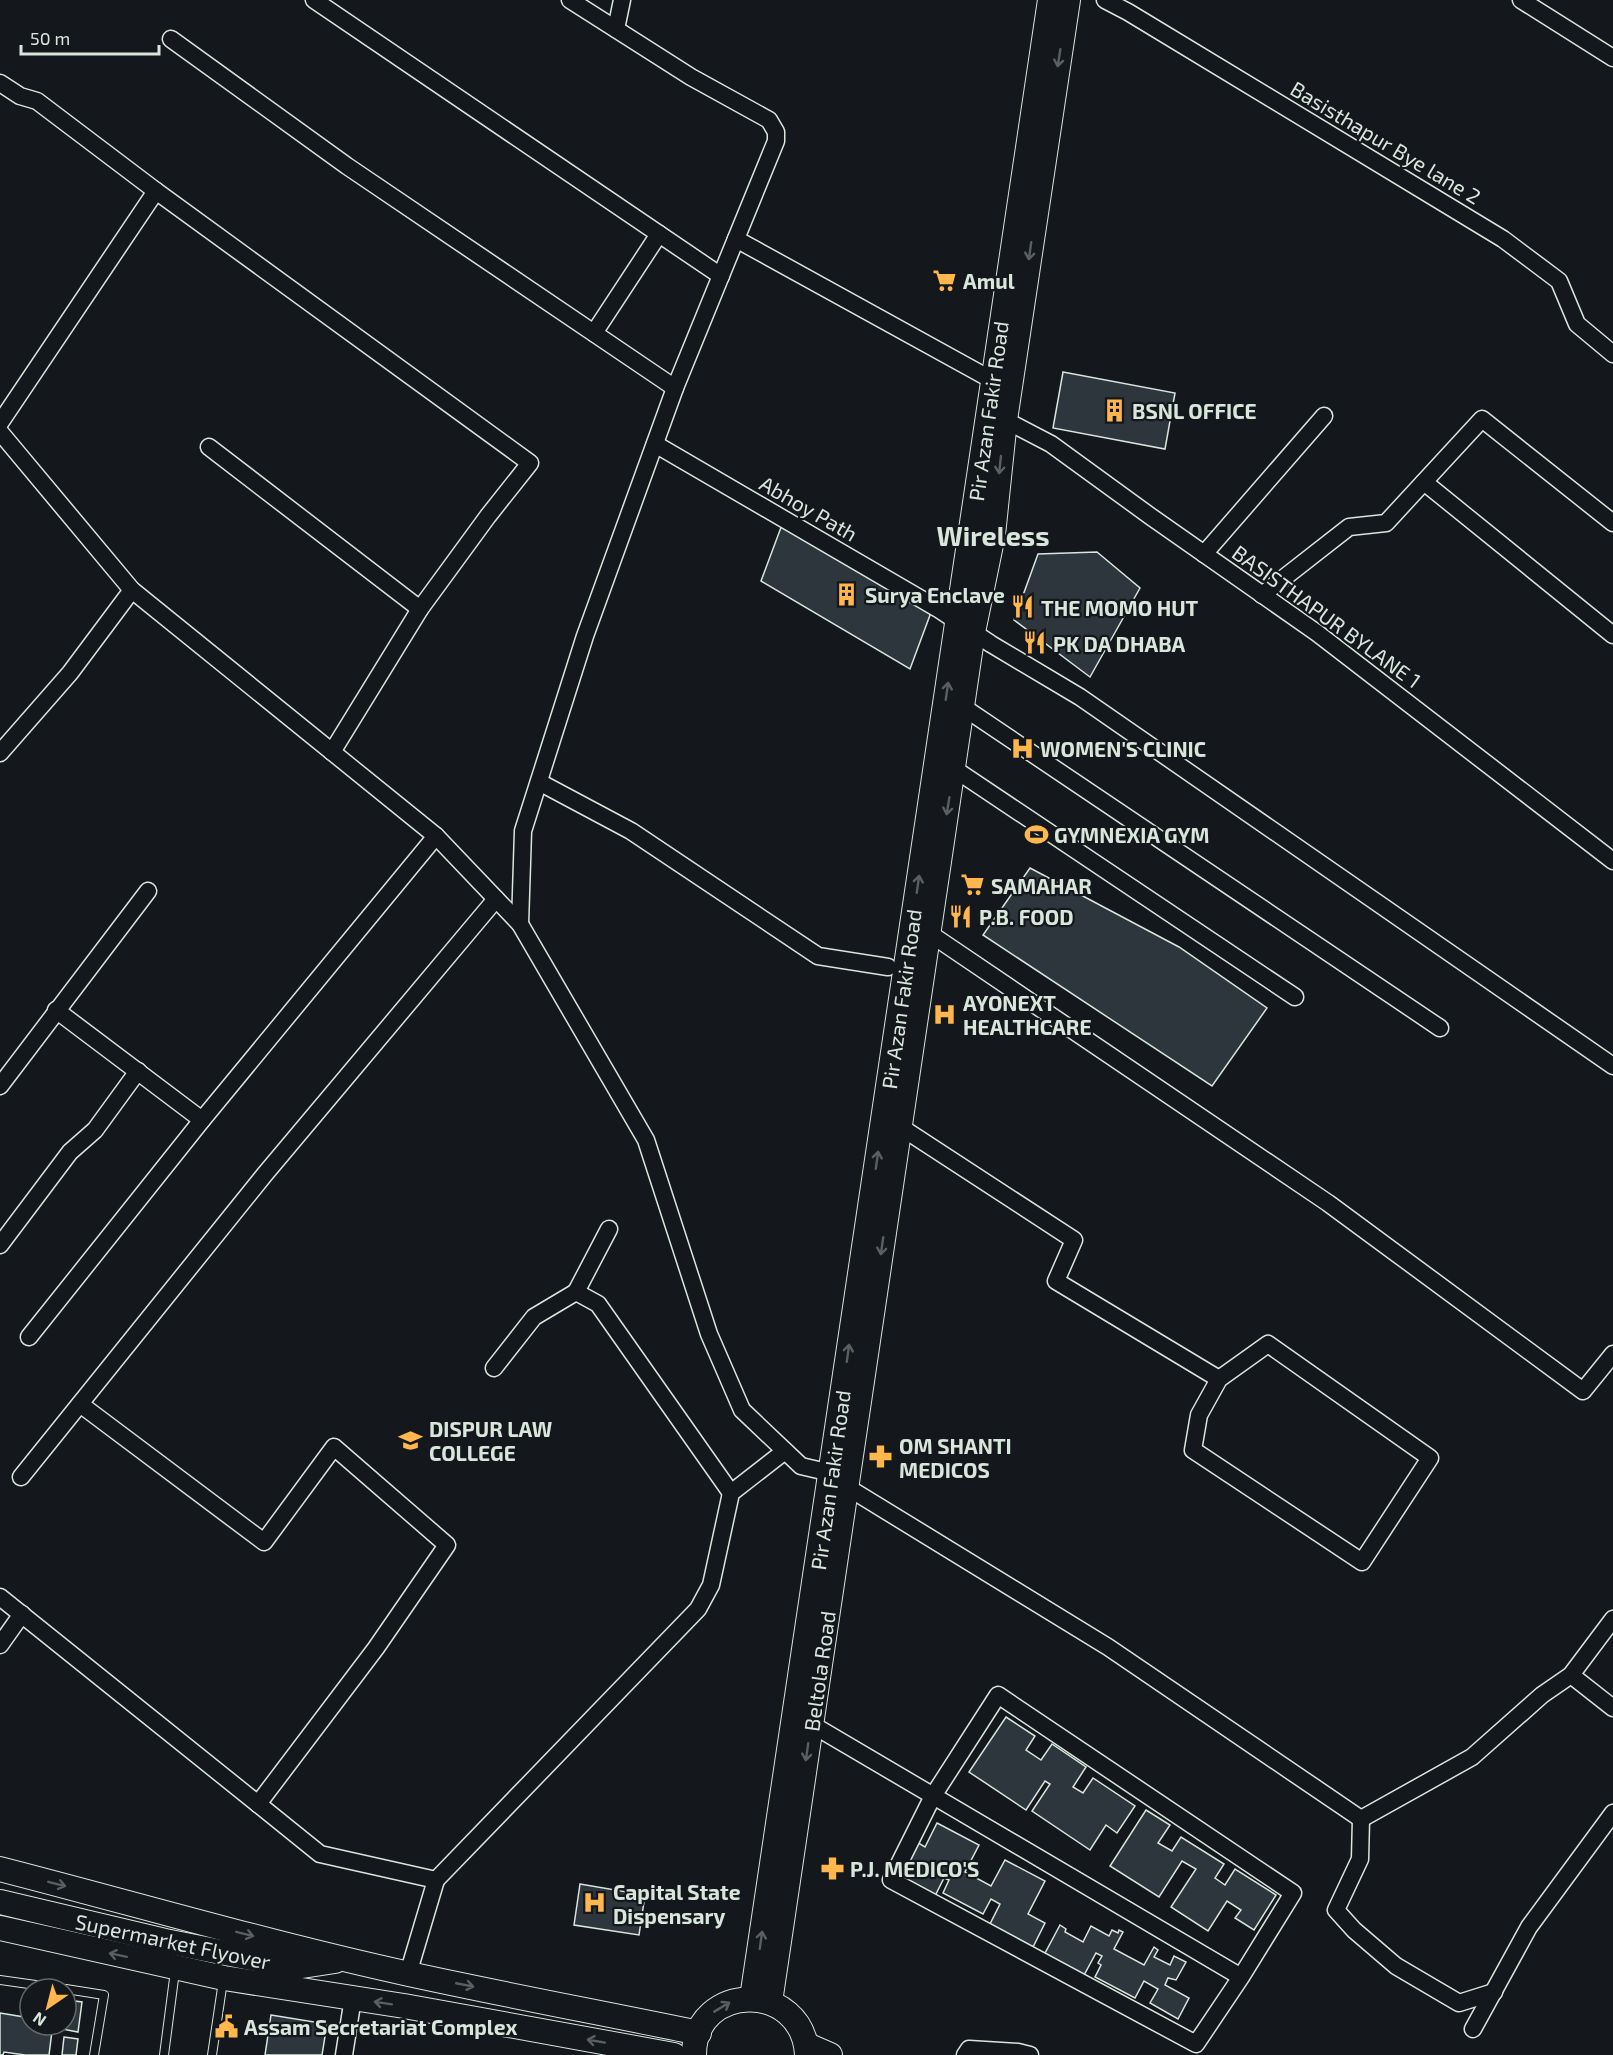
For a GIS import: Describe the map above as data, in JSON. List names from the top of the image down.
{
  "streets": {
    "main road": ["Pir Azan Fakir Road", "Beltola Road", "Supermarket Flyover"],
    "street": ["Basisthapur Bye lane 2", "Abhoy Path", "BASISTHAPUR BYLANE 1"]
  },
  "crossings": [
    ["Pir Azan Fakir Road", "Abhoy Path"],
    ["Pir Azan Fakir Road", "BASISTHAPUR BYLANE 1"],
    ["Pir Azan Fakir Road", "Beltola Road"]
  ],
  "one_way": ["Beltola Road"],
  "districts": ["Wireless"],
  "places": {
    "supermarket": ["Amul", "SAMAHAR"],
    "building": ["BSNL OFFICE", "Surya Enclave"],
    "restaurant": ["THE MOMO HUT", "PK DA DHABA", "P.B. FOOD"],
    "hospital": ["WOMEN'S CLINIC", "AYONEXT HEALTHCARE", "Capital State Dispensary"],
    "sports": ["GYMNEXIA GYM"],
    "school or university": ["DISPUR LAW COLLEGE"],
    "pharmacy": ["OM SHANTI MEDICOS", "P.J. MEDICO'S"],
    "public building": ["Assam Secretariat Complex"]
  },
  "scale_bar": "50 m",
  "north": "bottom left"
}
